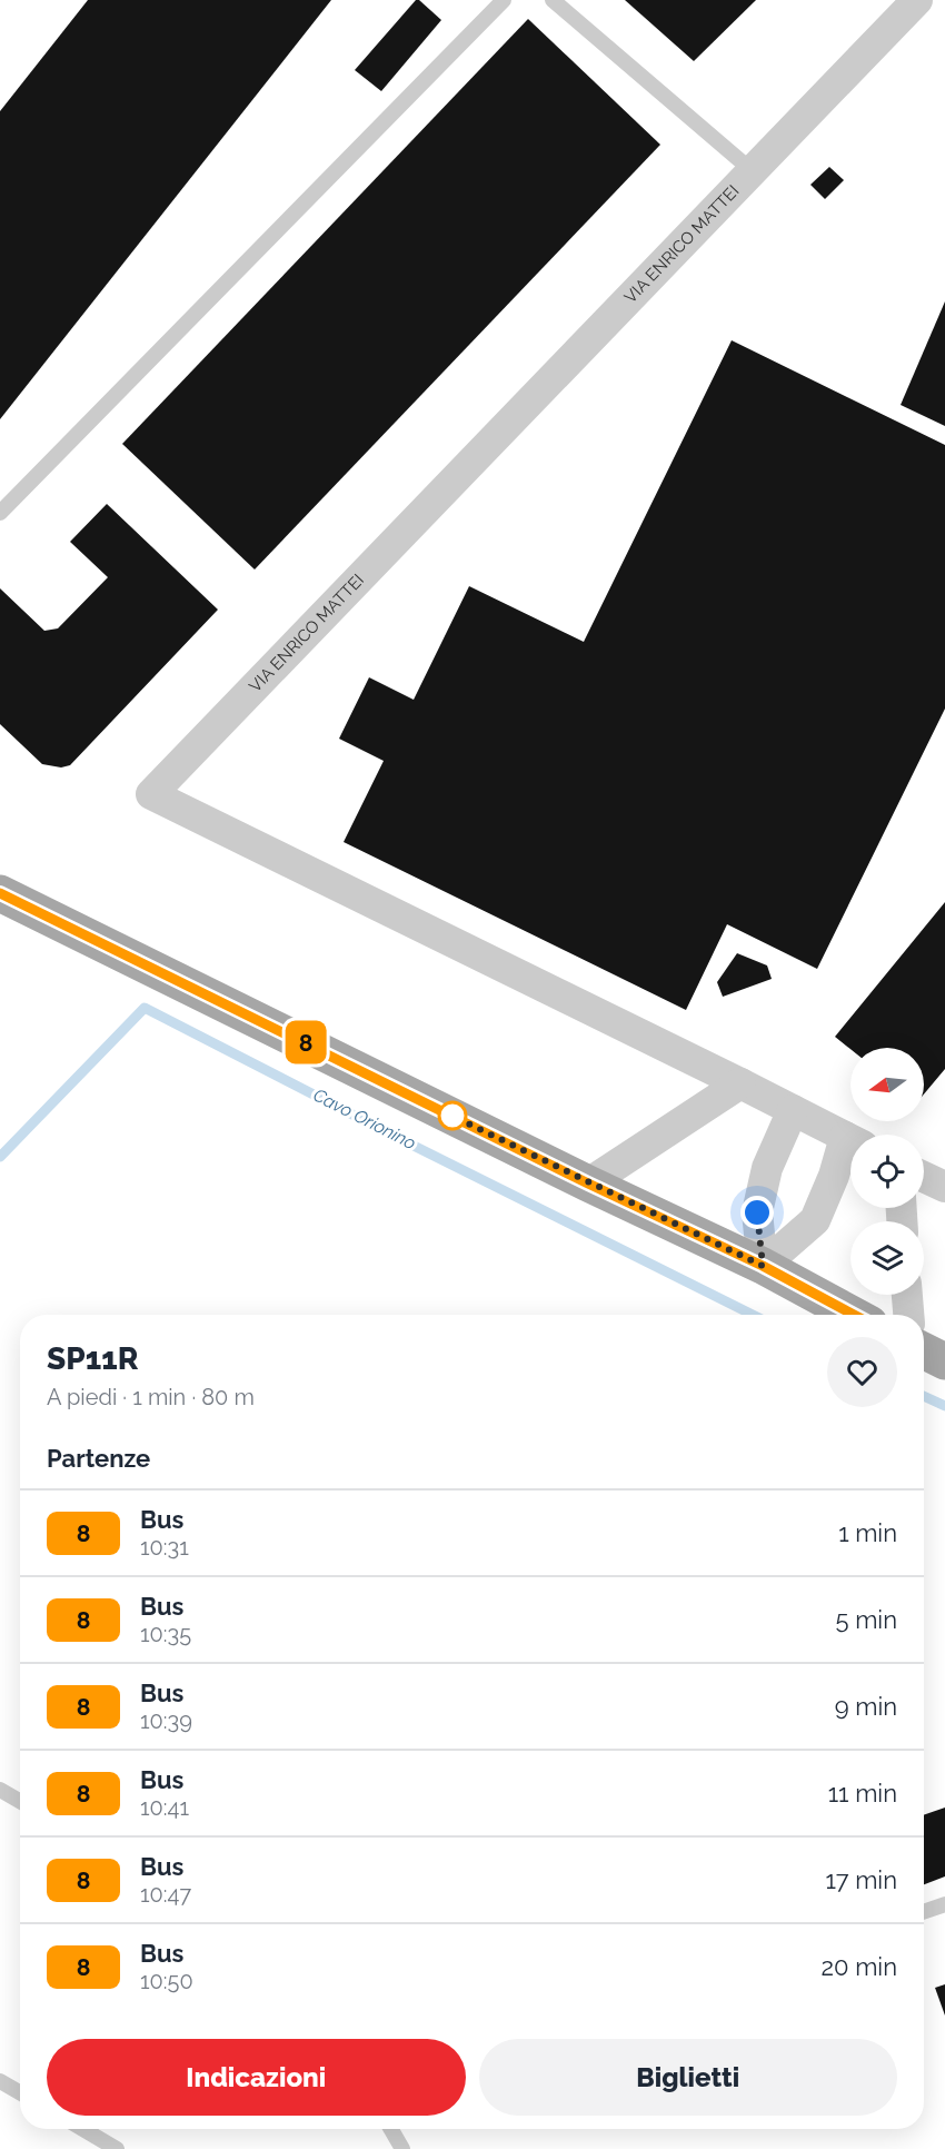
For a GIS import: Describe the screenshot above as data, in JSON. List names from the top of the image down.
{
  "streets": {
    "street": ["VIA ENRICO MATTEI"]
  },
  "water": ["Cavo Orionino"],
  "lines": ["bus line 8"],
  "north": "left",
  "page": {
    "on_map": "8",
    "heading": [
      ["SP11R", "A piedi · 1 min · 80 m"],
      "Partenze"
    ],
    "list": [
      {
        "mark": "8",
        "name": "Bus",
        "note": "10:31",
        "value": "1 min"
      },
      {
        "mark": "8",
        "name": "Bus",
        "note": "10:35",
        "value": "5 min"
      },
      {
        "mark": "8",
        "name": "Bus",
        "note": "10:39",
        "value": "9 min"
      },
      {
        "mark": "8",
        "name": "Bus",
        "note": "10:41",
        "value": "11 min"
      },
      {
        "mark": "8",
        "name": "Bus",
        "note": "10:47",
        "value": "17 min"
      },
      {
        "mark": "8",
        "name": "Bus",
        "note": "10:50",
        "value": "20 min"
      }
    ],
    "buttons": ["Indicazioni", "Biglietti"]
  }
}
